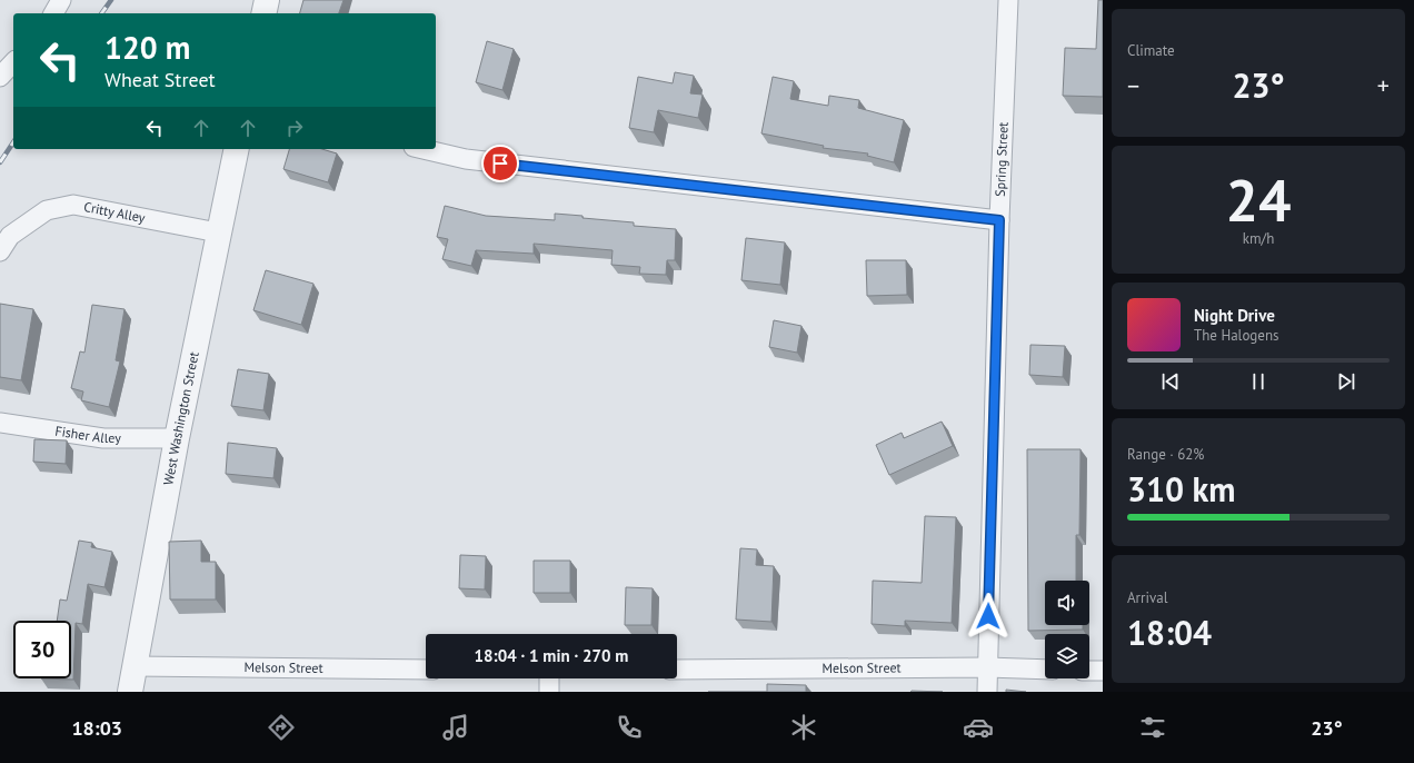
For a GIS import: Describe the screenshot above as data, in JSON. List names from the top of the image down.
{
  "streets": {
    "street": [
      "Spring Street",
      "Critty Alley",
      "West Washington Street",
      "Fisher Alley",
      "Melson Street"
    ]
  },
  "crossings": [
    ["Spring Street", "Melson Street"],
    ["Critty Alley", "West Washington Street"],
    ["West Washington Street", "Fisher Alley"],
    ["West Washington Street", "Melson Street"]
  ],
  "page": {
    "tile": [
      "Climate",
      ["24", "km/h"],
      ["Range · 62%", "310 km"],
      ["Arrival", "18:04"]
    ],
    "turn": ["120 m", "Wheat Street"],
    "heat": ["−", "23°", "+"],
    "song": ["Night Drive", "The Halogens"],
    "limit": "30",
    "trip": "18:04 · 1 min · 270 m",
    "tabs": ["18:03", "23°"]
  }
}
